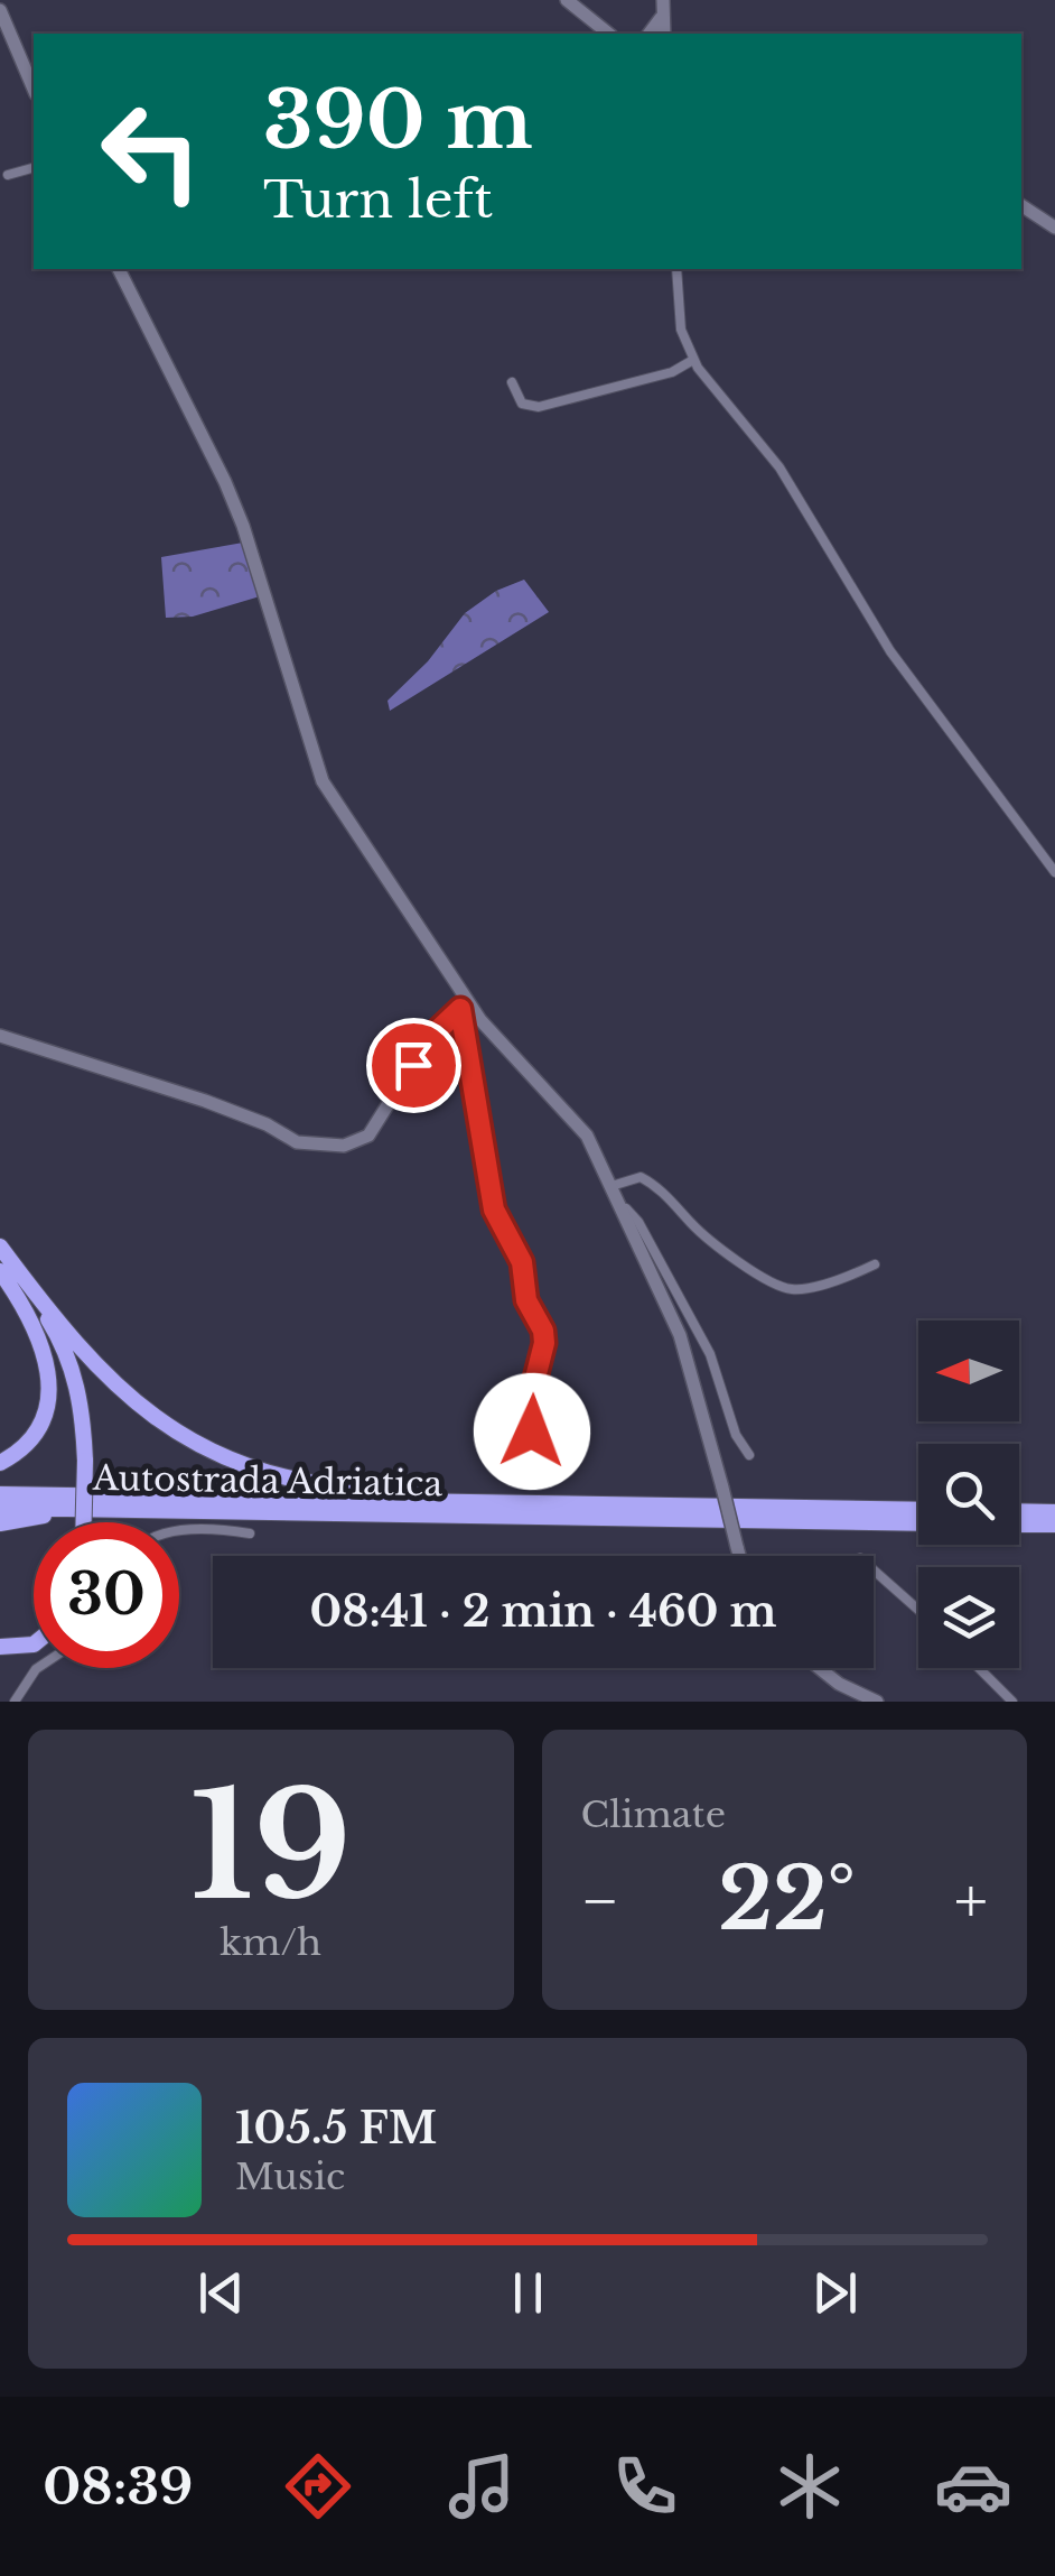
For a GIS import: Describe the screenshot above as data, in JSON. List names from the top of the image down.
{
  "streets": {
    "highway": ["Autostrada Adriatica"]
  },
  "north": "left",
  "page": {
    "turn": ["390 m", "Turn left"],
    "limit": "30",
    "trip": "08:41 · 2 min · 460 m",
    "tile": [
      ["19", "km/h"],
      "Climate"
    ],
    "heat": ["−", "22°", "+"],
    "song": ["105.5 FM", "Music"],
    "tabs": "08:39"
  }
}
